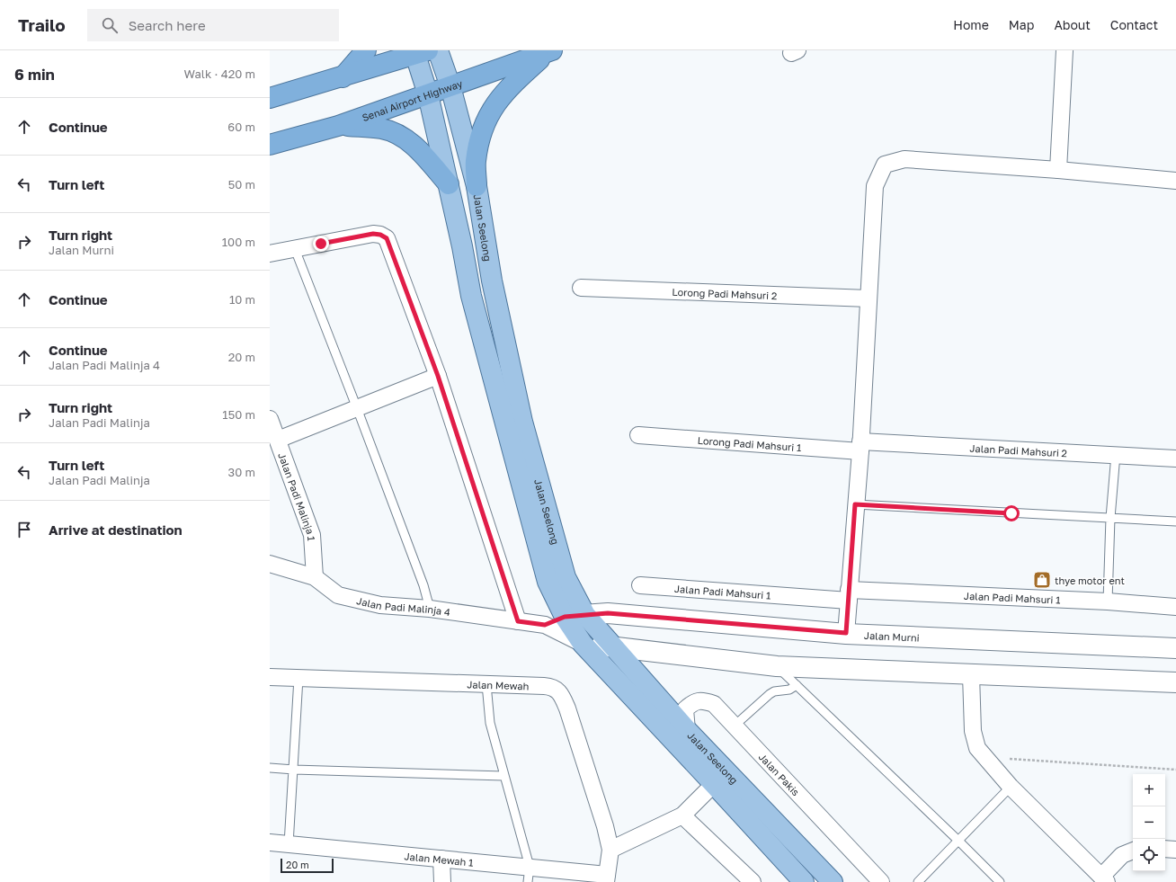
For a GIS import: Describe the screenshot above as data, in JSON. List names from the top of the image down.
{
  "streets": {
    "highway": ["Senai Airport Highway"],
    "main road": ["Jalan Seelong", "Jalan Murni"],
    "street": [
      "Lorong Padi Mahsuri 2",
      "Lorong Padi Mahsuri 1",
      "Jalan Padi Mahsuri 2",
      "Jalan Padi Malinja 1",
      "Jalan Padi Mahsuri 1",
      "Jalan Padi Malinja 4",
      "Jalan Mewah",
      "Jalan Pakis",
      "Jalan Mewah 1"
    ]
  },
  "crossings": [
    ["Senai Airport Highway", "Jalan Seelong"],
    ["Jalan Seelong", "Jalan Padi Malinja 4"],
    ["Jalan Seelong", "Jalan Murni"],
    ["Jalan Seelong", "Jalan Pakis"],
    ["Lorong Padi Mahsuri 1", "Jalan Padi Mahsuri 2"],
    ["Jalan Padi Malinja 1", "Jalan Padi Malinja 4"],
    ["Jalan Padi Malinja 4", "Jalan Murni"]
  ],
  "places": {
    "shop": ["thye motor ent"]
  },
  "scale_bar": "20 m",
  "page": {
    "header": "Trailo",
    "search": "Search here",
    "nav": [
      "Home",
      "Map",
      "About",
      "Contact"
    ],
    "heading": ["6 min", "Walk · 420 m"],
    "list": [
      ["Continue", "60 m"],
      ["Turn left", "50 m"],
      ["Turn right", "Jalan Murni", "100 m"],
      ["Continue", "10 m"],
      ["Continue", "Jalan Padi Malinja 4", "20 m"],
      ["Turn right", "Jalan Padi Malinja", "150 m"],
      ["Turn left", "Jalan Padi Malinja", "30 m"],
      "Arrive at destination"
    ],
    "map_buttons": ["+", "−"],
    "scale": "20 m"
  }
}
